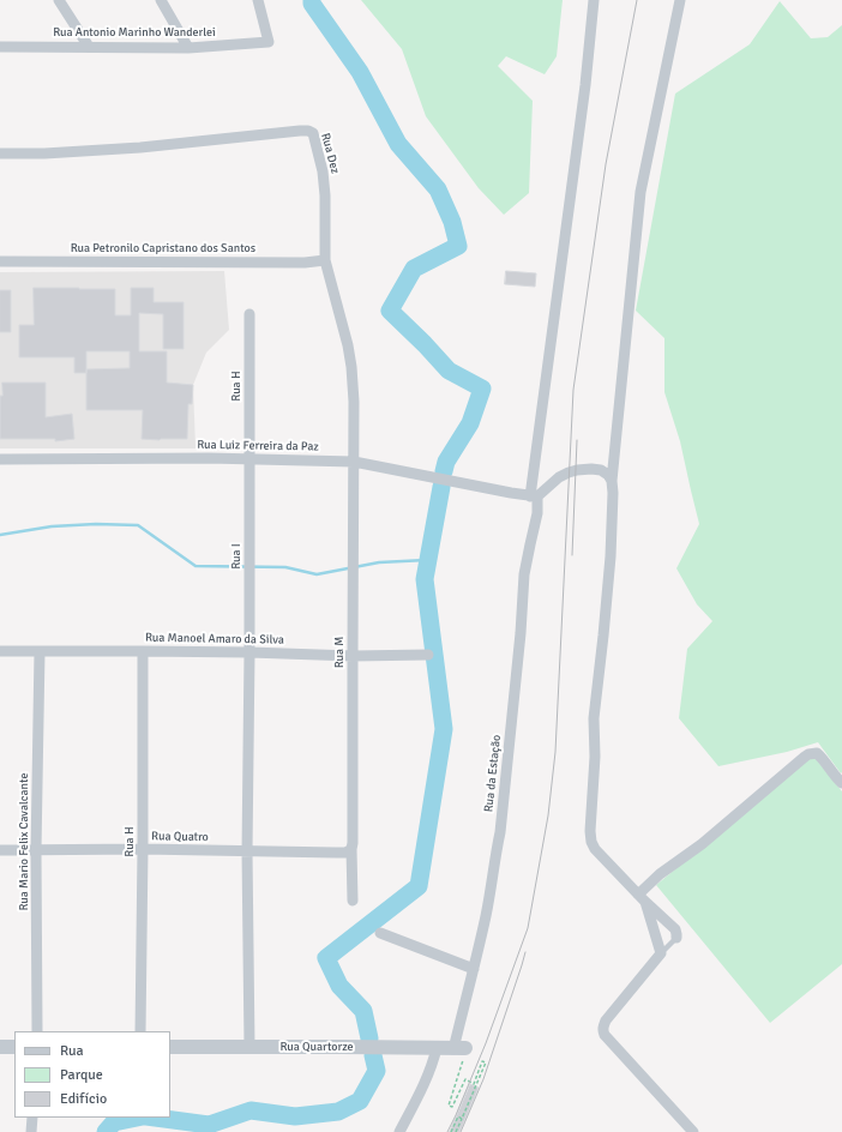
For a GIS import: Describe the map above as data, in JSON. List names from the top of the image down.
{
  "streets": {
    "street": [
      "Rua Antonio Marinho Wanderlei",
      "Rua Dez",
      "Rua Petronilo Capristano dos Santos",
      "Rua H",
      "Rua Luiz Ferreira da Paz",
      "Rua I",
      "Rua Manoel Amaro da Silva",
      "Rua M",
      "Rua da Estação",
      "Rua Quatro",
      "Rua Mario Felix Cavalcante",
      "Rua Quartorze"
    ]
  },
  "crossings": [
    ["Rua Dez", "Rua Petronilo Capristano dos Santos"],
    ["Rua Dez", "Rua Luiz Ferreira da Paz"],
    ["Rua Dez", "Rua M"],
    ["Rua H", "Rua Luiz Ferreira da Paz"],
    ["Rua H", "Rua I"],
    ["Rua H", "Rua Manoel Amaro da Silva"],
    ["Rua H", "Rua Quatro"],
    ["Rua Luiz Ferreira da Paz", "Rua I"],
    ["Rua Luiz Ferreira da Paz", "Rua M"],
    ["Rua Luiz Ferreira da Paz", "Rua da Estação"],
    ["Rua I", "Rua Manoel Amaro da Silva"],
    ["Rua I", "Rua Quatro"],
    ["Rua I", "Rua Quartorze"],
    ["Rua Manoel Amaro da Silva", "Rua M"],
    ["Rua Manoel Amaro da Silva", "Rua Mario Felix Cavalcante"],
    ["Rua M", "Rua Quatro"],
    ["Rua da Estação", "Rua Quartorze"],
    ["Rua Quatro", "Rua Mario Felix Cavalcante"]
  ],
  "legend": ["Rua", "Parque", "Edifício"]
}
